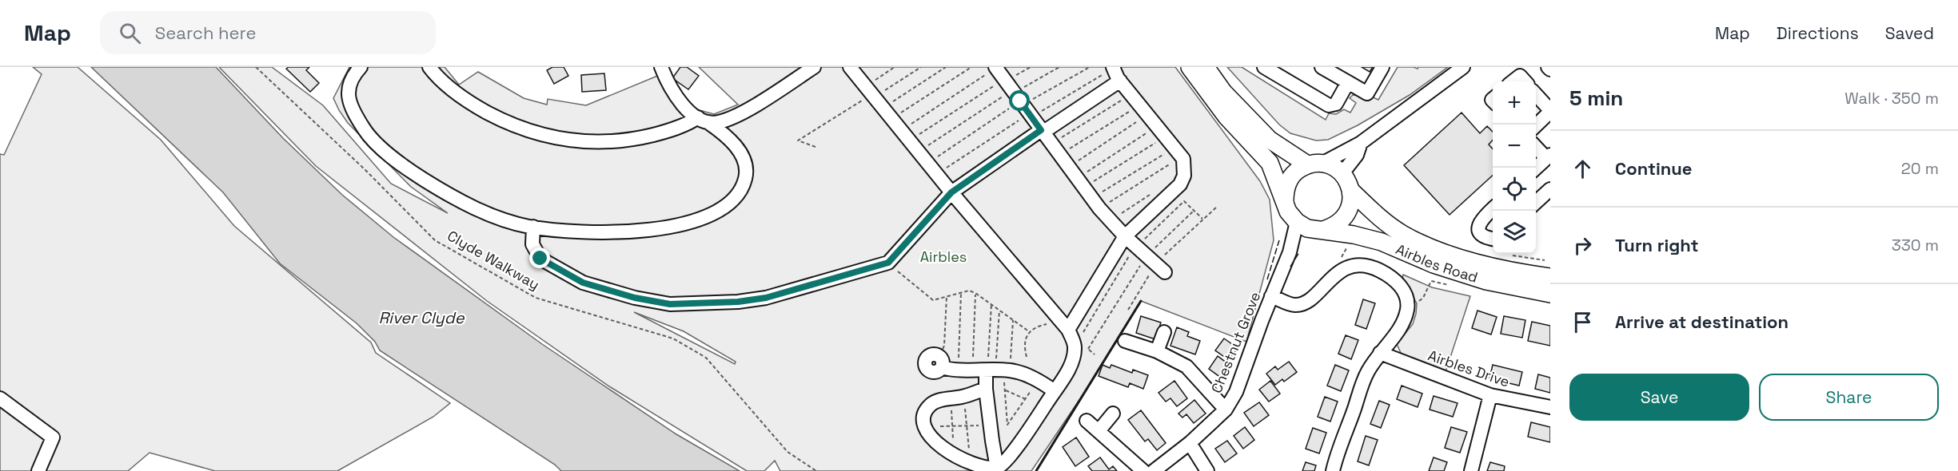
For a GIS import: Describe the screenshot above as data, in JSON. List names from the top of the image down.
{
  "streets": {
    "main road": ["Airbles Road"],
    "street": ["Chestnut Grove", "Airbles Drive"],
    "path": ["Clyde Walkway"]
  },
  "crossings": [
    ["Airbles Road", "Chestnut Grove"]
  ],
  "water": ["River Clyde"],
  "parks": ["Airbles"],
  "page": {
    "header": "Map",
    "search": "Search here",
    "nav": ["Map", "Directions", "Saved"],
    "heading": ["5 min", "Walk · 350 m"],
    "map_buttons": ["+", "−"],
    "list": [
      ["Continue", "20 m"],
      ["Turn right", "330 m"],
      "Arrive at destination"
    ],
    "buttons": ["Save", "Share"]
  }
}
